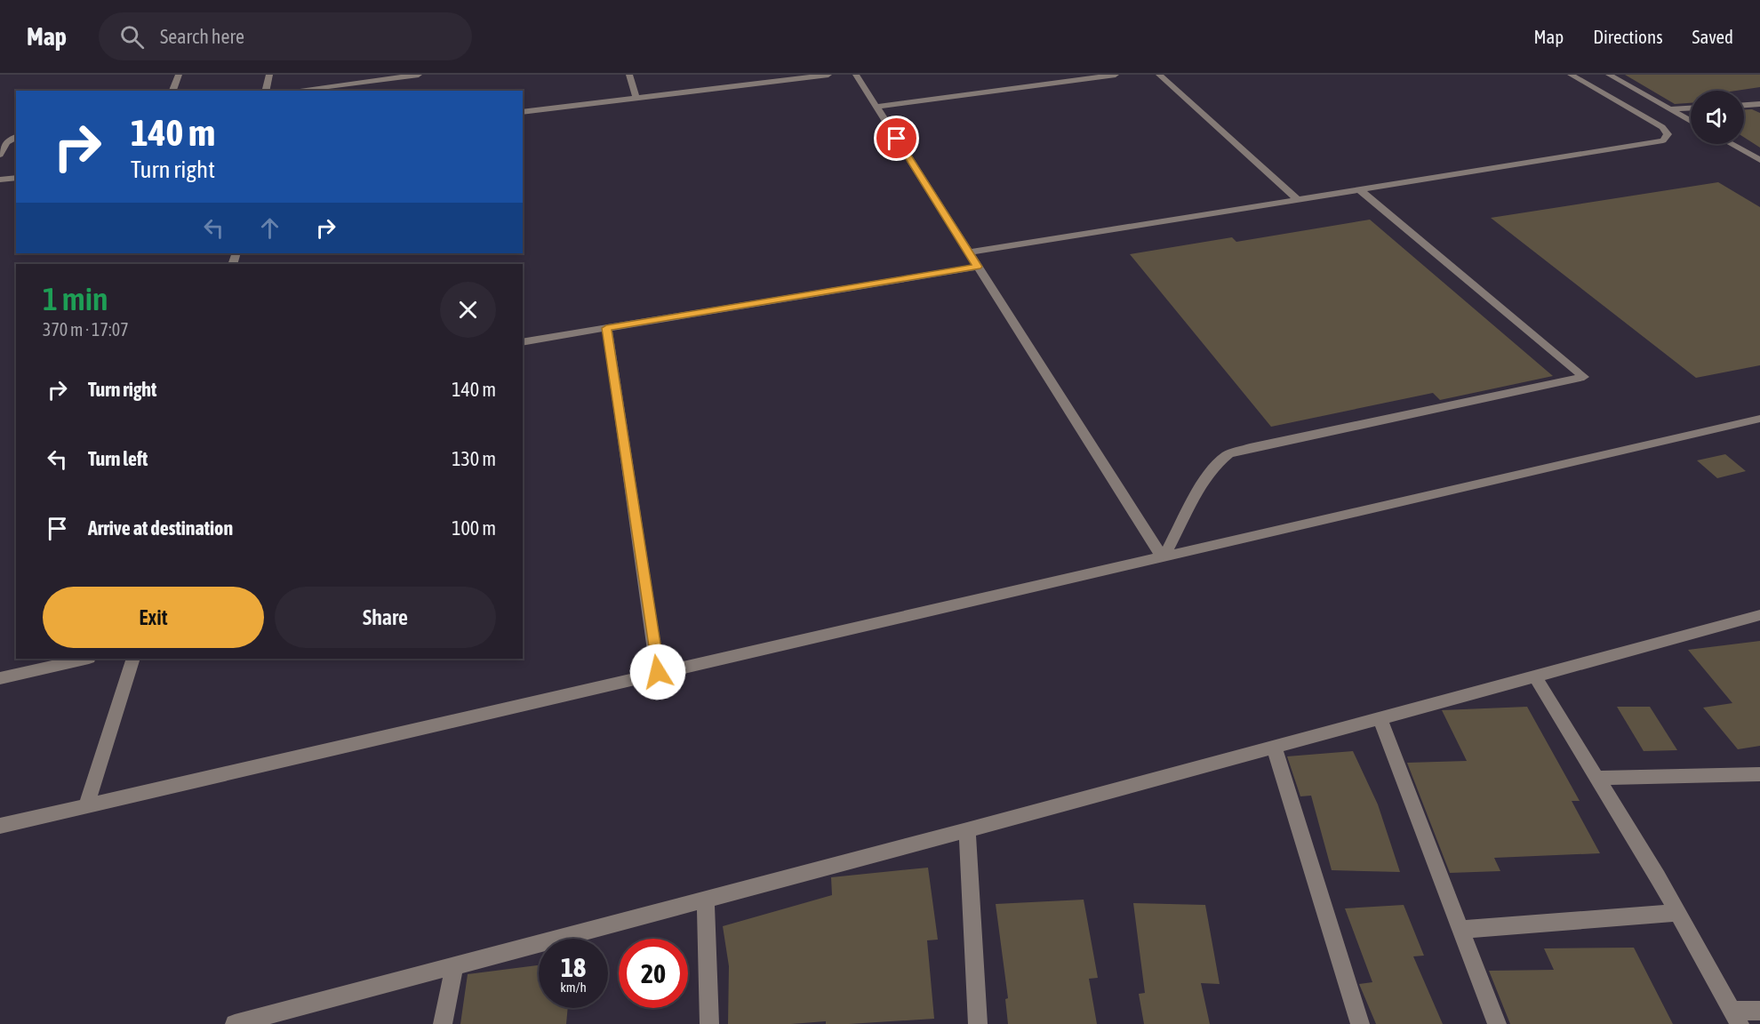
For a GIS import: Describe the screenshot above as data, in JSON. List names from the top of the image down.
{
  "page": {
    "header": "Map",
    "search": "Search here",
    "nav": ["Map", "Directions", "Saved"],
    "turn": ["140 m", "Turn right"],
    "heading": ["1 min", "370 m · 17:07"],
    "list": [
      {
        "name": "Turn right",
        "value": "140 m"
      },
      {
        "name": "Turn left",
        "value": "130 m"
      },
      {
        "name": "Arrive at destination",
        "value": "100 m"
      }
    ],
    "buttons": ["Exit", "Share"],
    "speed": "18 km/h",
    "limit": "20"
  }
}
